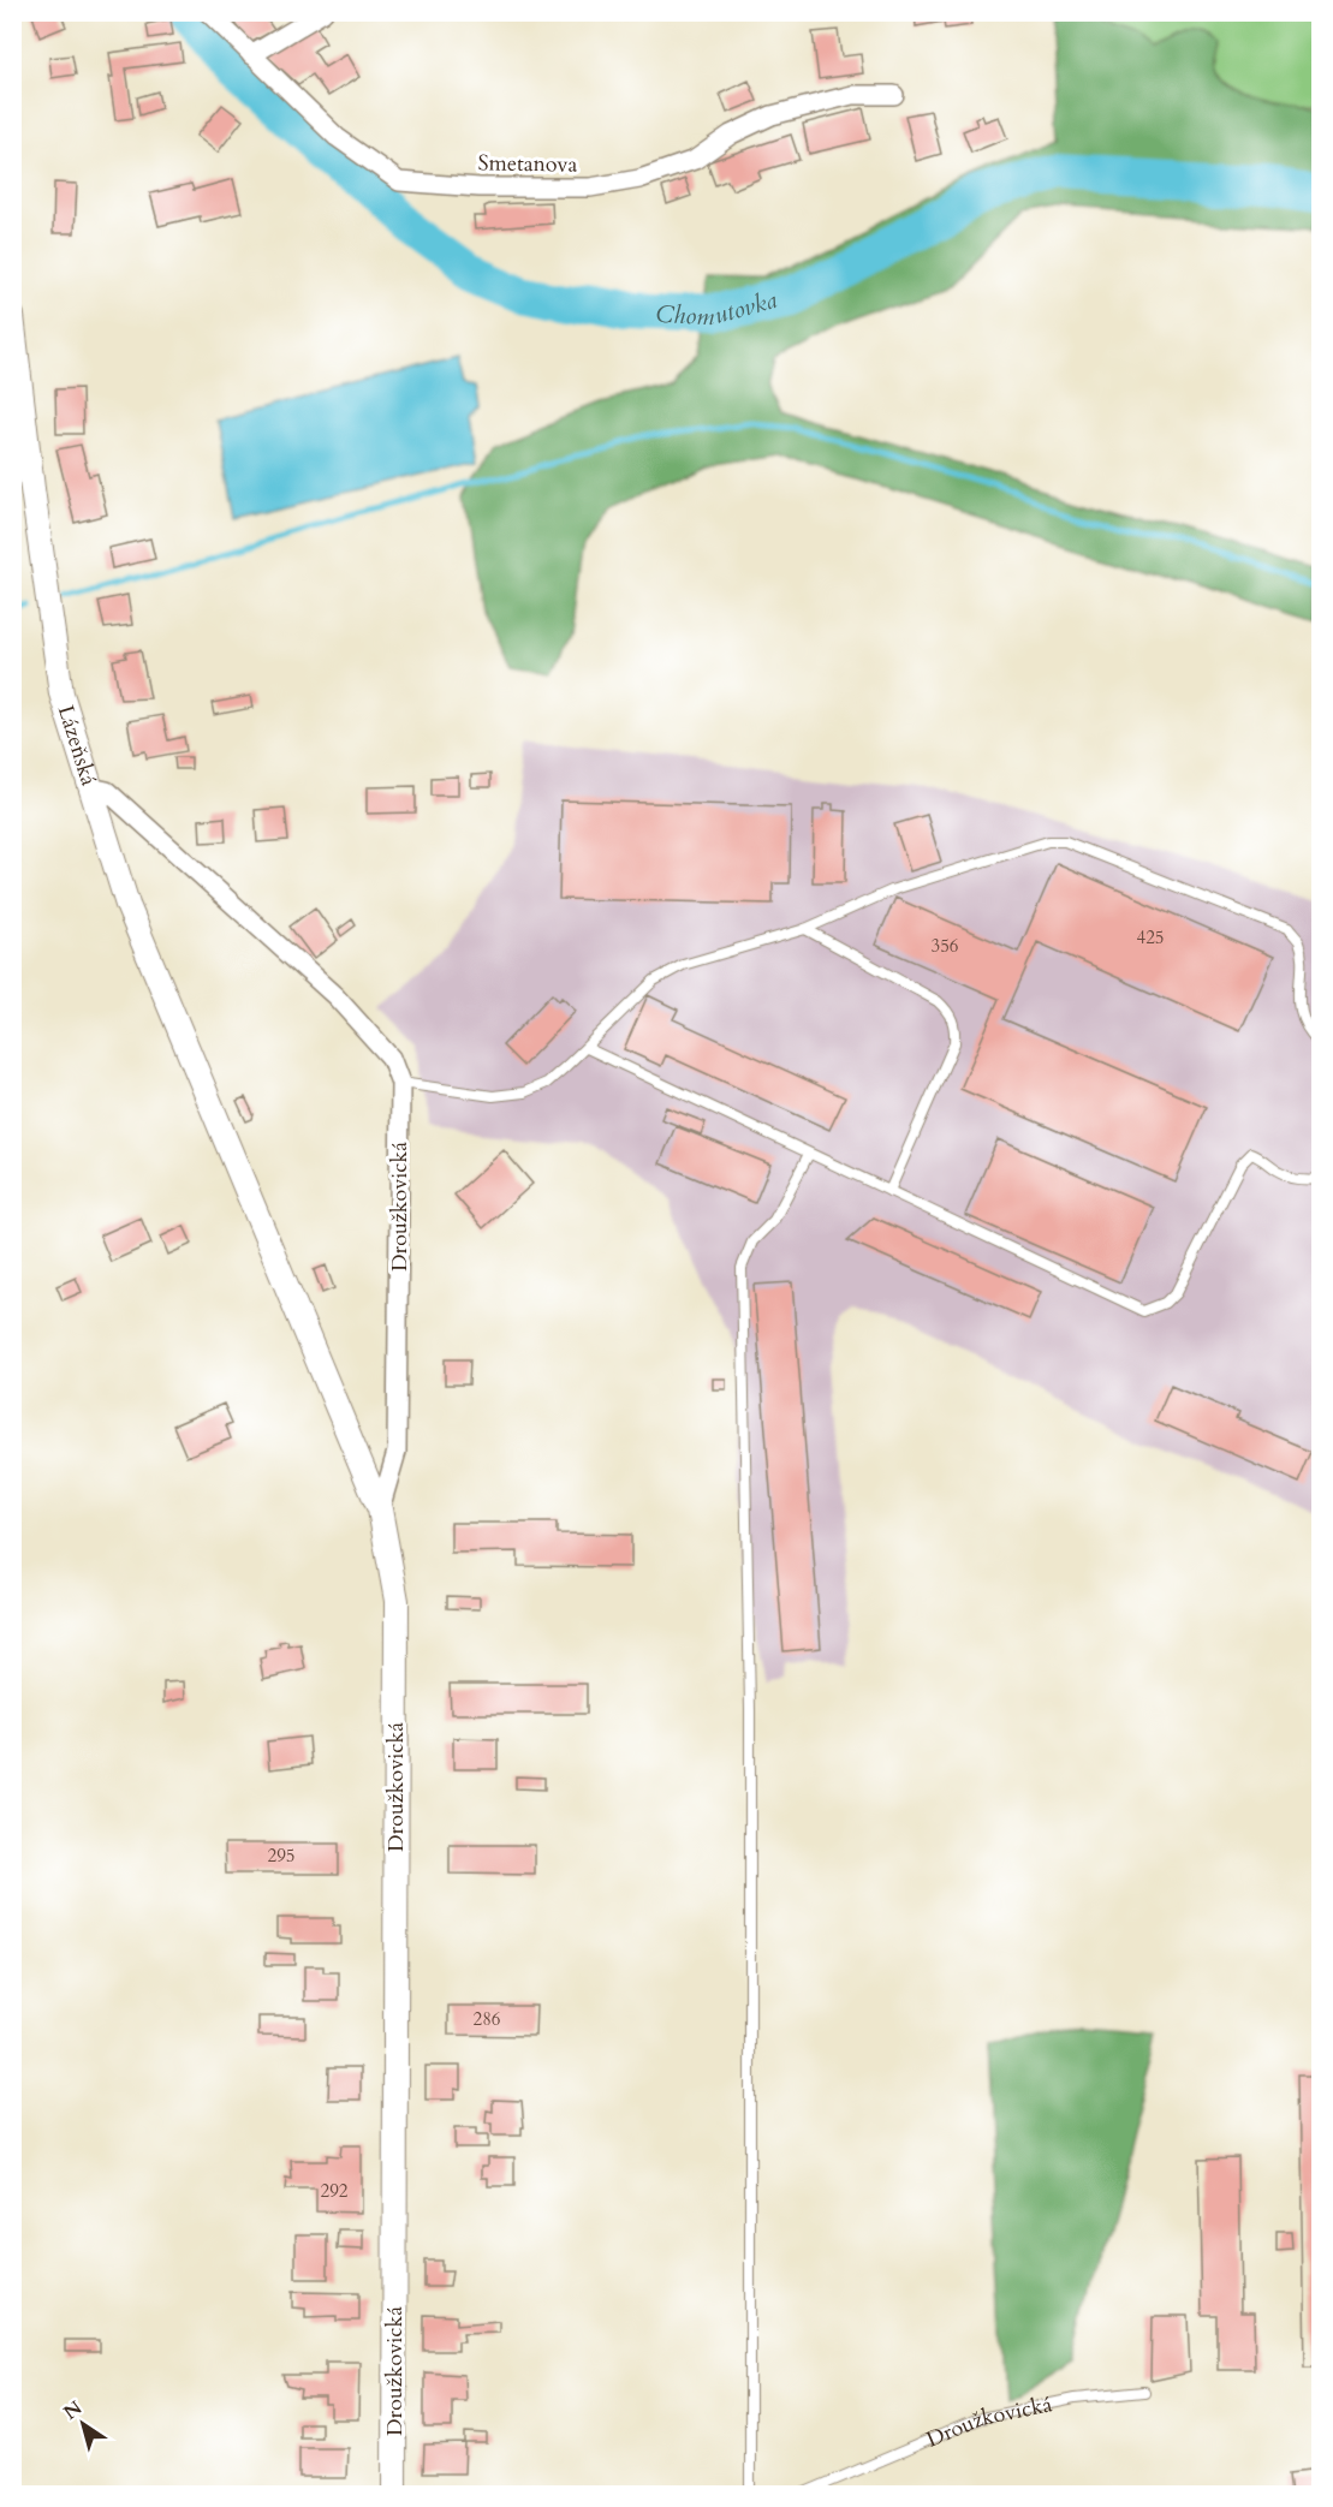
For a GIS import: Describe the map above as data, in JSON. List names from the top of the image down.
{
  "streets": {
    "street": ["Smetanova", "Lázeňská", "Droužkovická"]
  },
  "crossings": [
    ["Lázeňská", "Droužkovická"]
  ],
  "water": ["Chomutovka"],
  "house_numbers": [
    "425",
    "356",
    "295",
    "286",
    "292"
  ],
  "north": "top left"
}
